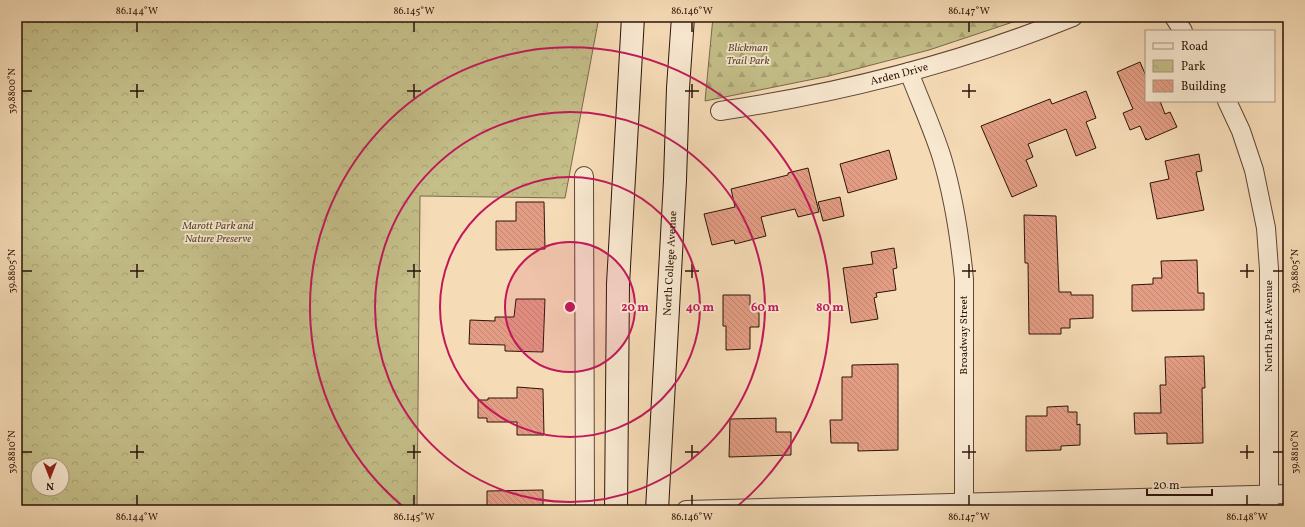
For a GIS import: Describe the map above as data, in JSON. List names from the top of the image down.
{
  "streets": {
    "main road": ["North College Avenue"],
    "street": ["Arden Drive", "North Park Avenue", "Broadway Street"]
  },
  "crossings": [
    ["Arden Drive", "Broadway Street"]
  ],
  "parks": ["Blickman Trail Park", "Marott Park and Nature Preserve"],
  "legend": ["Road", "Park", "Building"],
  "scale_bar": "20 m",
  "north": "bottom",
  "coordinates": [
    "86.144°W",
    "86.145°W",
    "86.146°W",
    "86.147°W",
    "39.8800°N",
    "39.8805°N",
    "39.8810°N",
    "86.148°W"
  ],
  "rings": [
    "20 m",
    "40 m",
    "60 m",
    "80 m"
  ]
}
